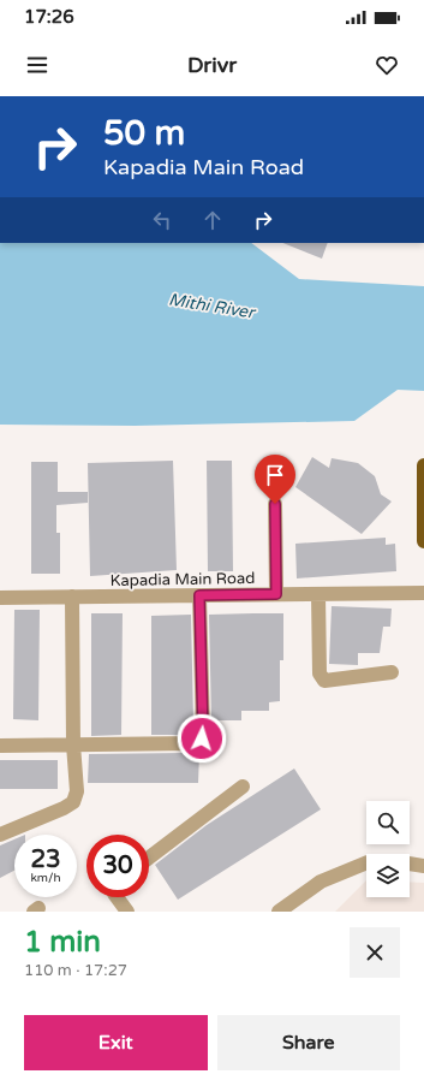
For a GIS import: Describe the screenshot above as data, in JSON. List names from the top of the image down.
{
  "streets": {
    "street": ["Kapadia Main Road"]
  },
  "water": ["Mithi River"],
  "page": {
    "status": "17:26",
    "header": "Drivr",
    "turn": ["50 m", "Kapadia Main Road"],
    "speed": "23 km/h",
    "limit": "30",
    "heading": ["1 min", "110 m · 17:27"],
    "buttons": ["Exit", "Share"]
  }
}
